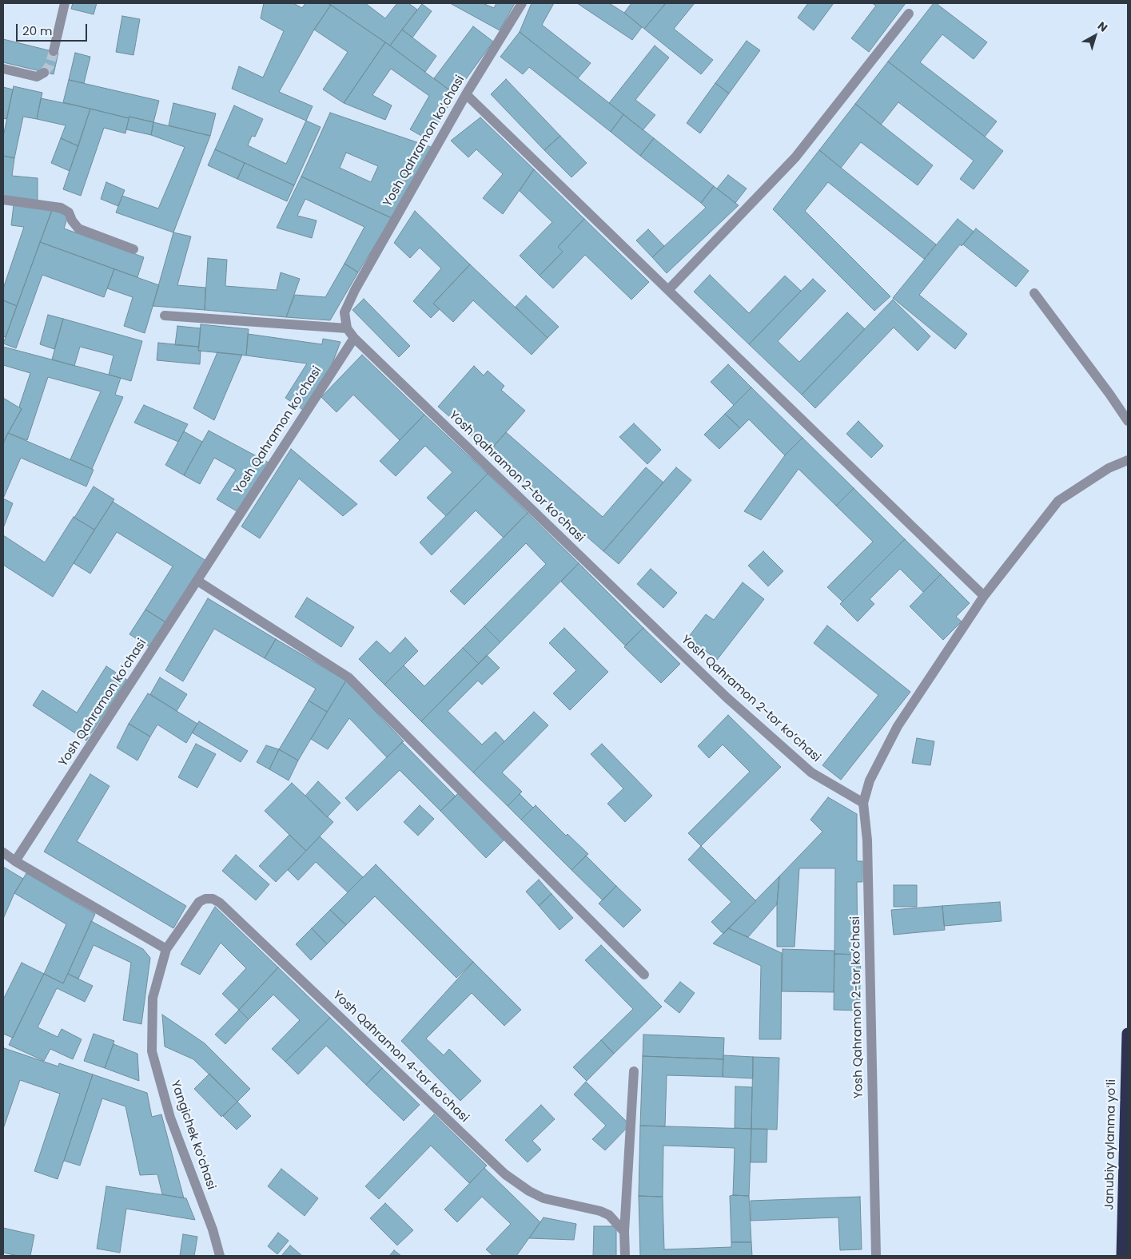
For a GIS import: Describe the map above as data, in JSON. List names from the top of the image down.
{
  "streets": {
    "highway": ["Janubiy aylanma yoʻli"],
    "street": [
      "Yosh Qahramon koʻchasi",
      "Yosh Qahramon 2-tor koʼchasi",
      "Yosh Qahramon 4-tor koʼchasi",
      "Yangichek koʻchasi"
    ]
  },
  "crossings": [
    ["Yosh Qahramon koʻchasi", "Yosh Qahramon 2-tor koʼchasi"],
    ["Yosh Qahramon 4-tor koʼchasi", "Yangichek koʻchasi"]
  ],
  "scale_bar": "20 m",
  "north": "top right"
}
